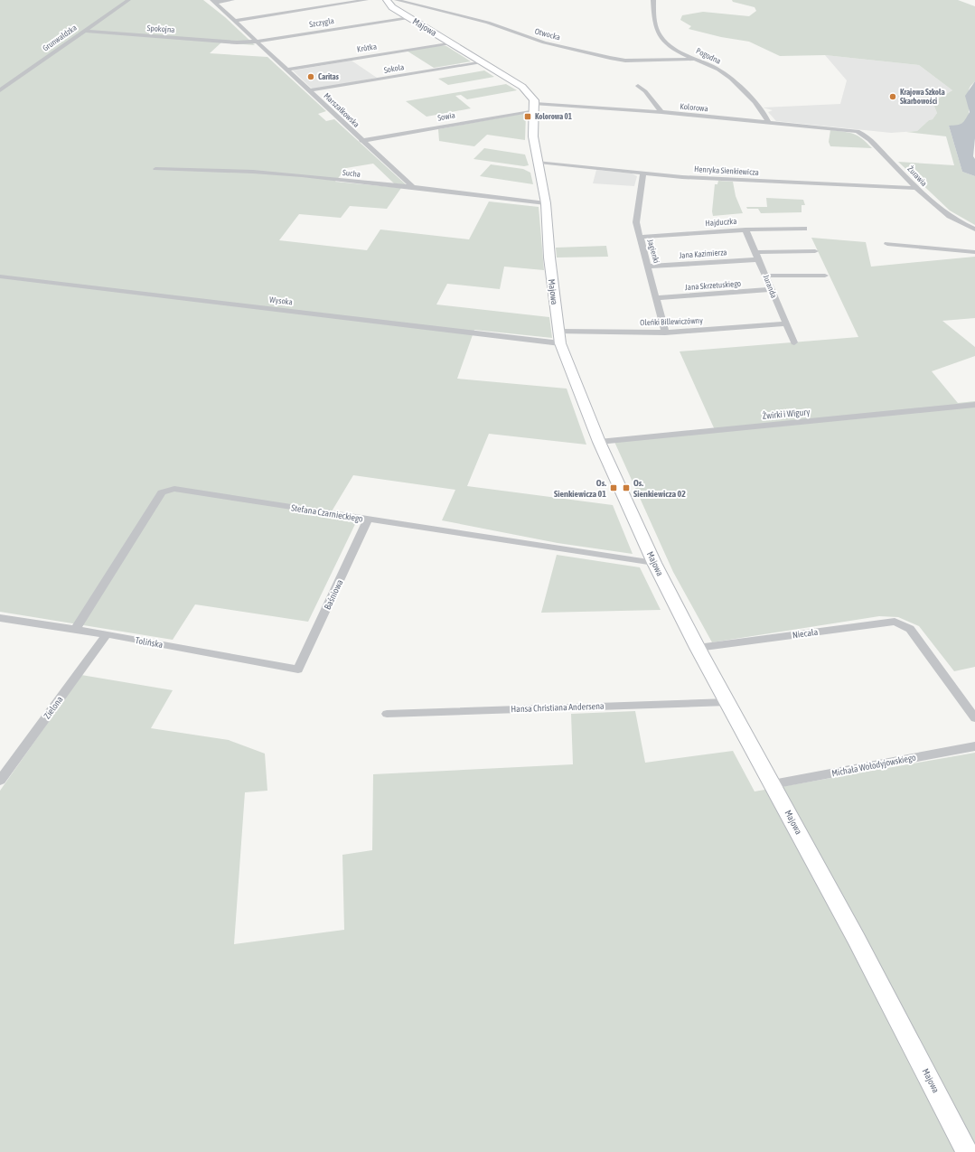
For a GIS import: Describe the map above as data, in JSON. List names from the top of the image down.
{
  "streets": {
    "street": [
      "Szczygla",
      "Majowa",
      "Spokojna",
      "Otwocka",
      "Grunwaldzka",
      "Krótka",
      "Pogodna",
      "Sokola",
      "Kolorowa",
      "Marszałkowska",
      "Sowia",
      "Henryka Sienkiewicza",
      "Sucha",
      "Żurawia",
      "Hajduczka",
      "Jagienki",
      "Jana Kazimierza",
      "Jana Skrzetuskiego",
      "Juranda",
      "Wysoka",
      "Oleńki Billewiczówny",
      "Żwirki i Wigury",
      "Stefana Czarnieckiego",
      "Baśniowa",
      "Niecała",
      "Tolińska",
      "Zielona",
      "Hansa Christiana Andersena",
      "Michała Wołodyjowskiego"
    ]
  },
  "crossings": [
    ["Szczygla", "Majowa"],
    ["Szczygla", "Spokojna"],
    ["Szczygla", "Marszałkowska"],
    ["Majowa", "Krótka"],
    ["Majowa", "Sokola"],
    ["Majowa", "Kolorowa"],
    ["Majowa", "Sowia"],
    ["Majowa", "Henryka Sienkiewicza"],
    ["Majowa", "Sucha"],
    ["Majowa", "Wysoka"],
    ["Majowa", "Oleńki Billewiczówny"],
    ["Majowa", "Żwirki i Wigury"],
    ["Majowa", "Stefana Czarnieckiego"],
    ["Majowa", "Niecała"],
    ["Majowa", "Hansa Christiana Andersena"],
    ["Majowa", "Michała Wołodyjowskiego"],
    ["Spokojna", "Grunwaldzka"],
    ["Otwocka", "Pogodna"],
    ["Krótka", "Marszałkowska"],
    ["Pogodna", "Kolorowa"],
    ["Sokola", "Marszałkowska"],
    ["Kolorowa", "Sowia"],
    ["Kolorowa", "Żurawia"],
    ["Marszałkowska", "Sowia"],
    ["Marszałkowska", "Sucha"],
    ["Henryka Sienkiewicza", "Żurawia"],
    ["Henryka Sienkiewicza", "Jagienki"],
    ["Hajduczka", "Jagienki"],
    ["Hajduczka", "Juranda"],
    ["Jagienki", "Jana Kazimierza"],
    ["Jagienki", "Jana Skrzetuskiego"],
    ["Jagienki", "Oleńki Billewiczówny"],
    ["Jana Kazimierza", "Juranda"],
    ["Jana Skrzetuskiego", "Juranda"],
    ["Juranda", "Oleńki Billewiczówny"],
    ["Wysoka", "Oleńki Billewiczówny"],
    ["Stefana Czarnieckiego", "Baśniowa"],
    ["Stefana Czarnieckiego", "Tolińska"],
    ["Baśniowa", "Tolińska"],
    ["Tolińska", "Zielona"]
  ],
  "places": {
    "other": ["Caritas", "Krajowa Szkoła Skarbowości"],
    "transit": ["Kolorowa 01", "Os. Sienkiewicza 01", "Os. Sienkiewicza 02"]
  }
}
